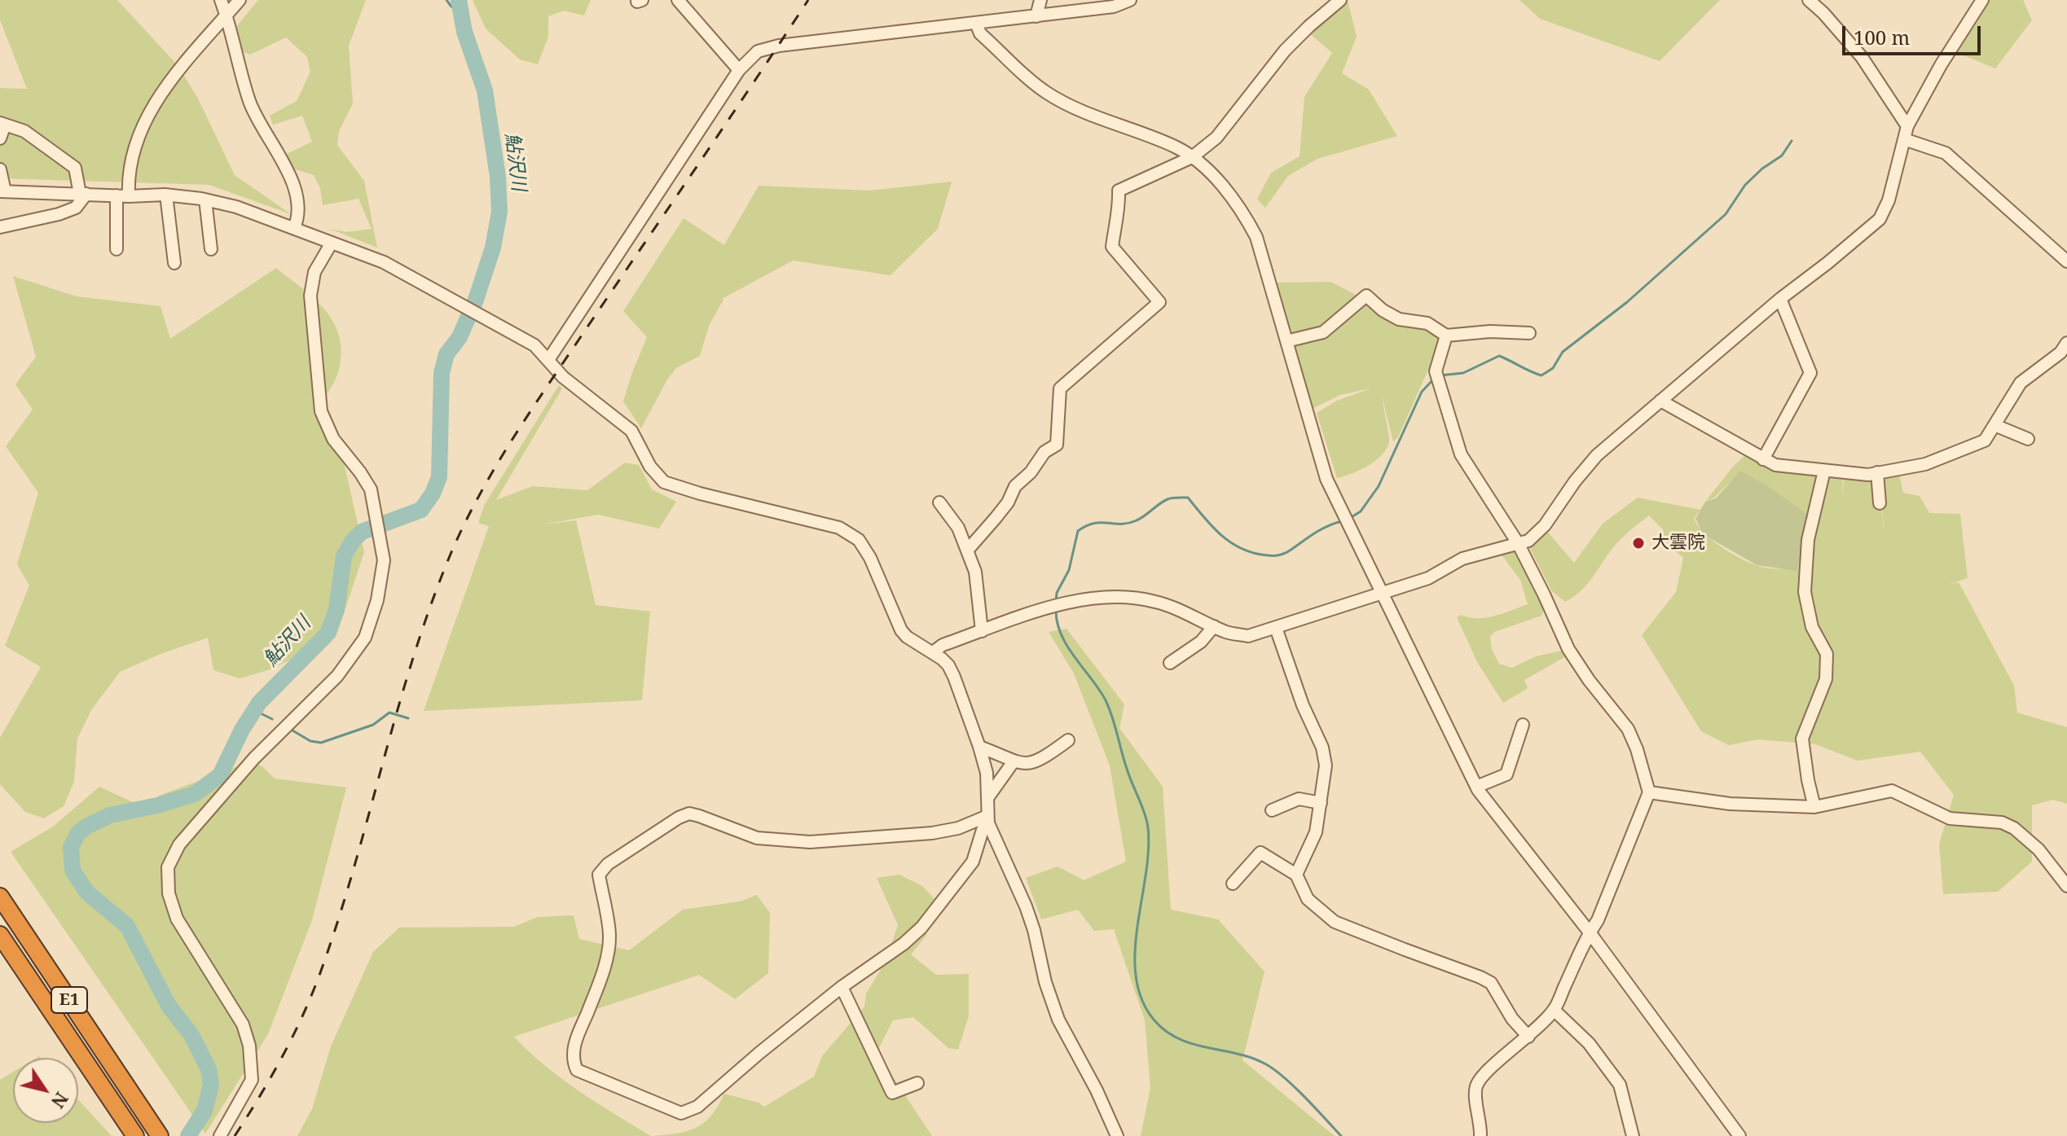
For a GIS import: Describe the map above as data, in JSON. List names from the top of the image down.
{
  "streets": {
    "highway": ["E1"]
  },
  "water": ["鮎沢川"],
  "places": ["大雲院"],
  "scale_bar": "100 m",
  "north": "bottom right"
}
